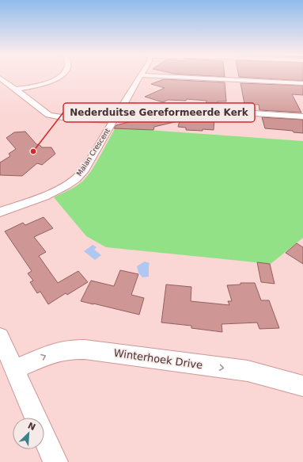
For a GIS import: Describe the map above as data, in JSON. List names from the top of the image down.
{
  "streets": {
    "street": ["Malan Crescent", "Winterhoek Drive"]
  },
  "one_way": ["Winterhoek Drive"],
  "places": ["Nederduitse Gereformeerde Kerk"],
  "north": "top right"
}
